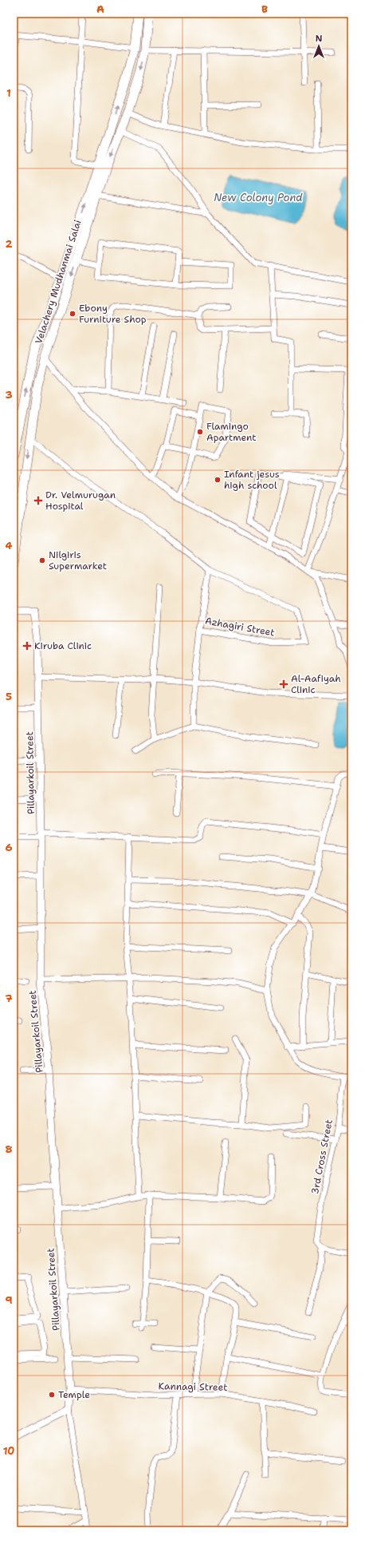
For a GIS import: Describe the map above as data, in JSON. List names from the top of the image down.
{
  "streets": {
    "main road": ["Velachery Mudhanmai Salai"],
    "street": [
      "Azhagiri Street",
      "Pillayarkoil Street",
      "3rd Cross Street",
      "Kannagi Street"
    ]
  },
  "crossings": [
    ["Velachery Mudhanmai Salai", "Azhagiri Street"],
    ["Pillayarkoil Street", "Kannagi Street"]
  ],
  "water": ["New Colony Pond"],
  "places": {
    "other": [
      "Ebony Furniture Shop",
      "Flamingo Apartment",
      "Infant jesus high school",
      "Nilgiris Supermarket",
      "Temple"
    ],
    "health": ["Dr. Velmurugan Hospital", "Kiruba Clinic", "Al-Aafiyah Clinic"]
  },
  "north": "top",
  "grid": {
    "columns": ["A", "B"],
    "rows": [
      "1",
      "2",
      "3",
      "4",
      "5",
      "6",
      "7",
      "8",
      "9",
      "10"
    ]
  }
}
